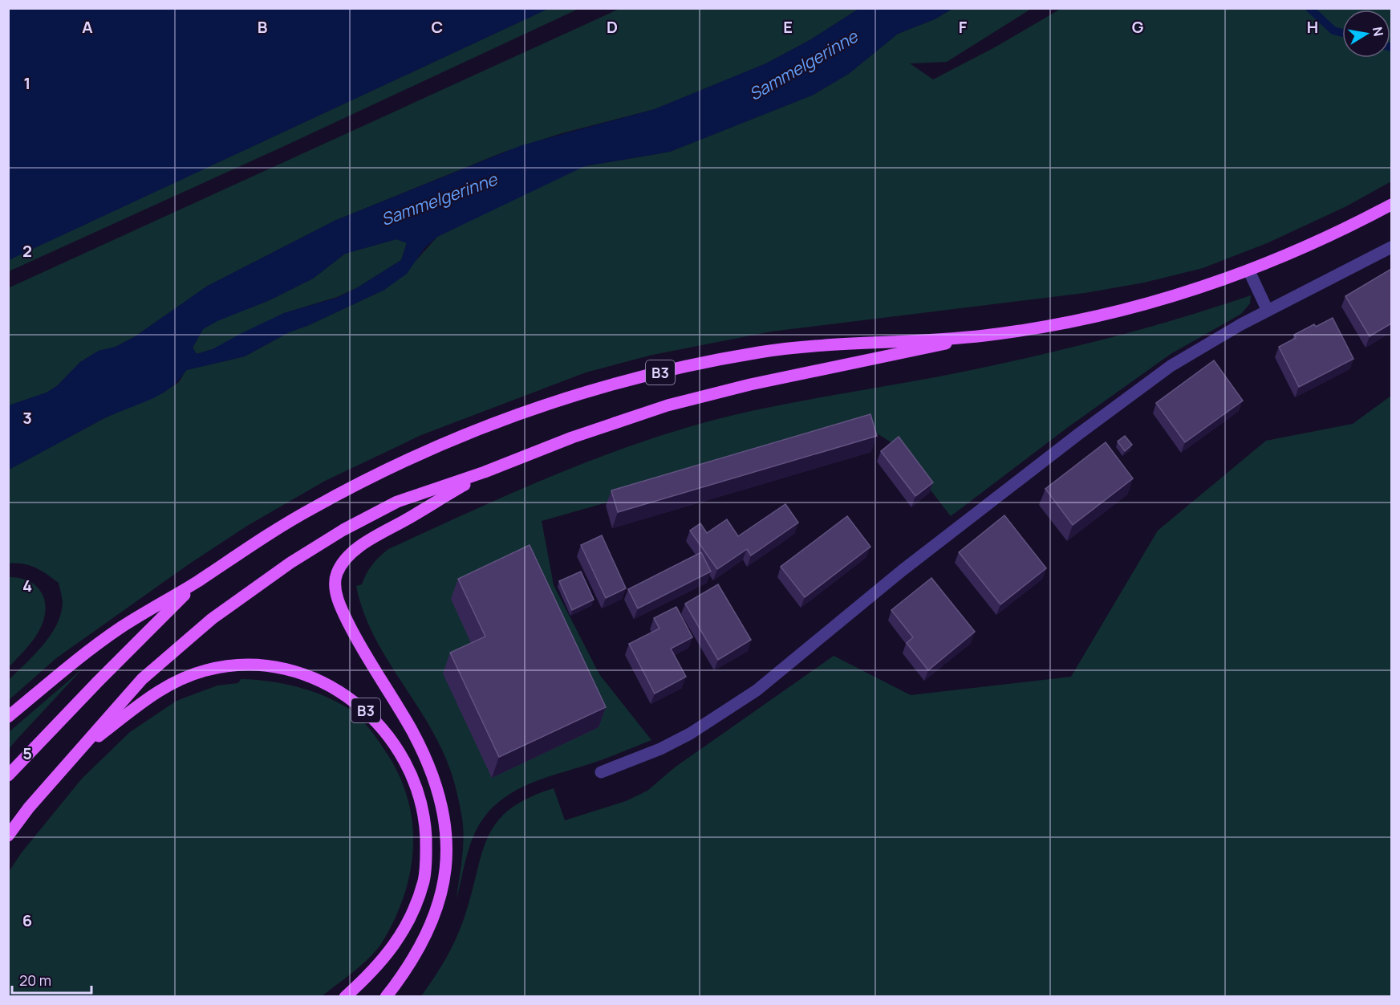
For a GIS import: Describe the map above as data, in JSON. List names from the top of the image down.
{
  "streets": {
    "main road": ["B3"]
  },
  "water": ["Sammelgerinne"],
  "scale_bar": "20 m",
  "north": "right",
  "grid": {
    "columns": [
      "A",
      "B",
      "C",
      "D",
      "E",
      "F",
      "G",
      "H"
    ],
    "rows": [
      "1",
      "2",
      "3",
      "4",
      "5",
      "6"
    ]
  }
}
